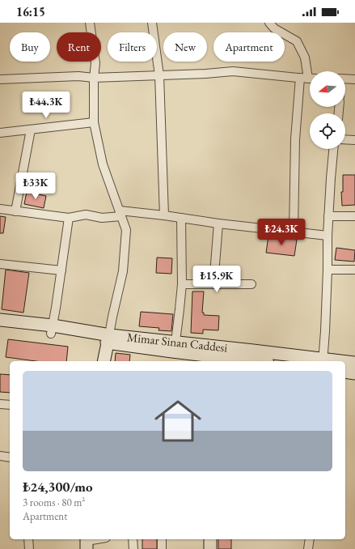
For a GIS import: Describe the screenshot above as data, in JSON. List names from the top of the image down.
{
  "streets": {
    "main road": ["Mimar Sinan Caddesi"]
  },
  "north": "left",
  "page": {
    "status": "16:15",
    "chip": [
      "Buy",
      "Rent",
      "Filters",
      "New",
      "Apartment"
    ],
    "price": [
      "₺44.3K",
      "₺33K",
      "₺24.3K",
      "₺15.9K"
    ],
    "list": [
      {
        "name": "₺24,300/mo",
        "note": "3 rooms · 80 m² · Apartment"
      }
    ]
  }
}
